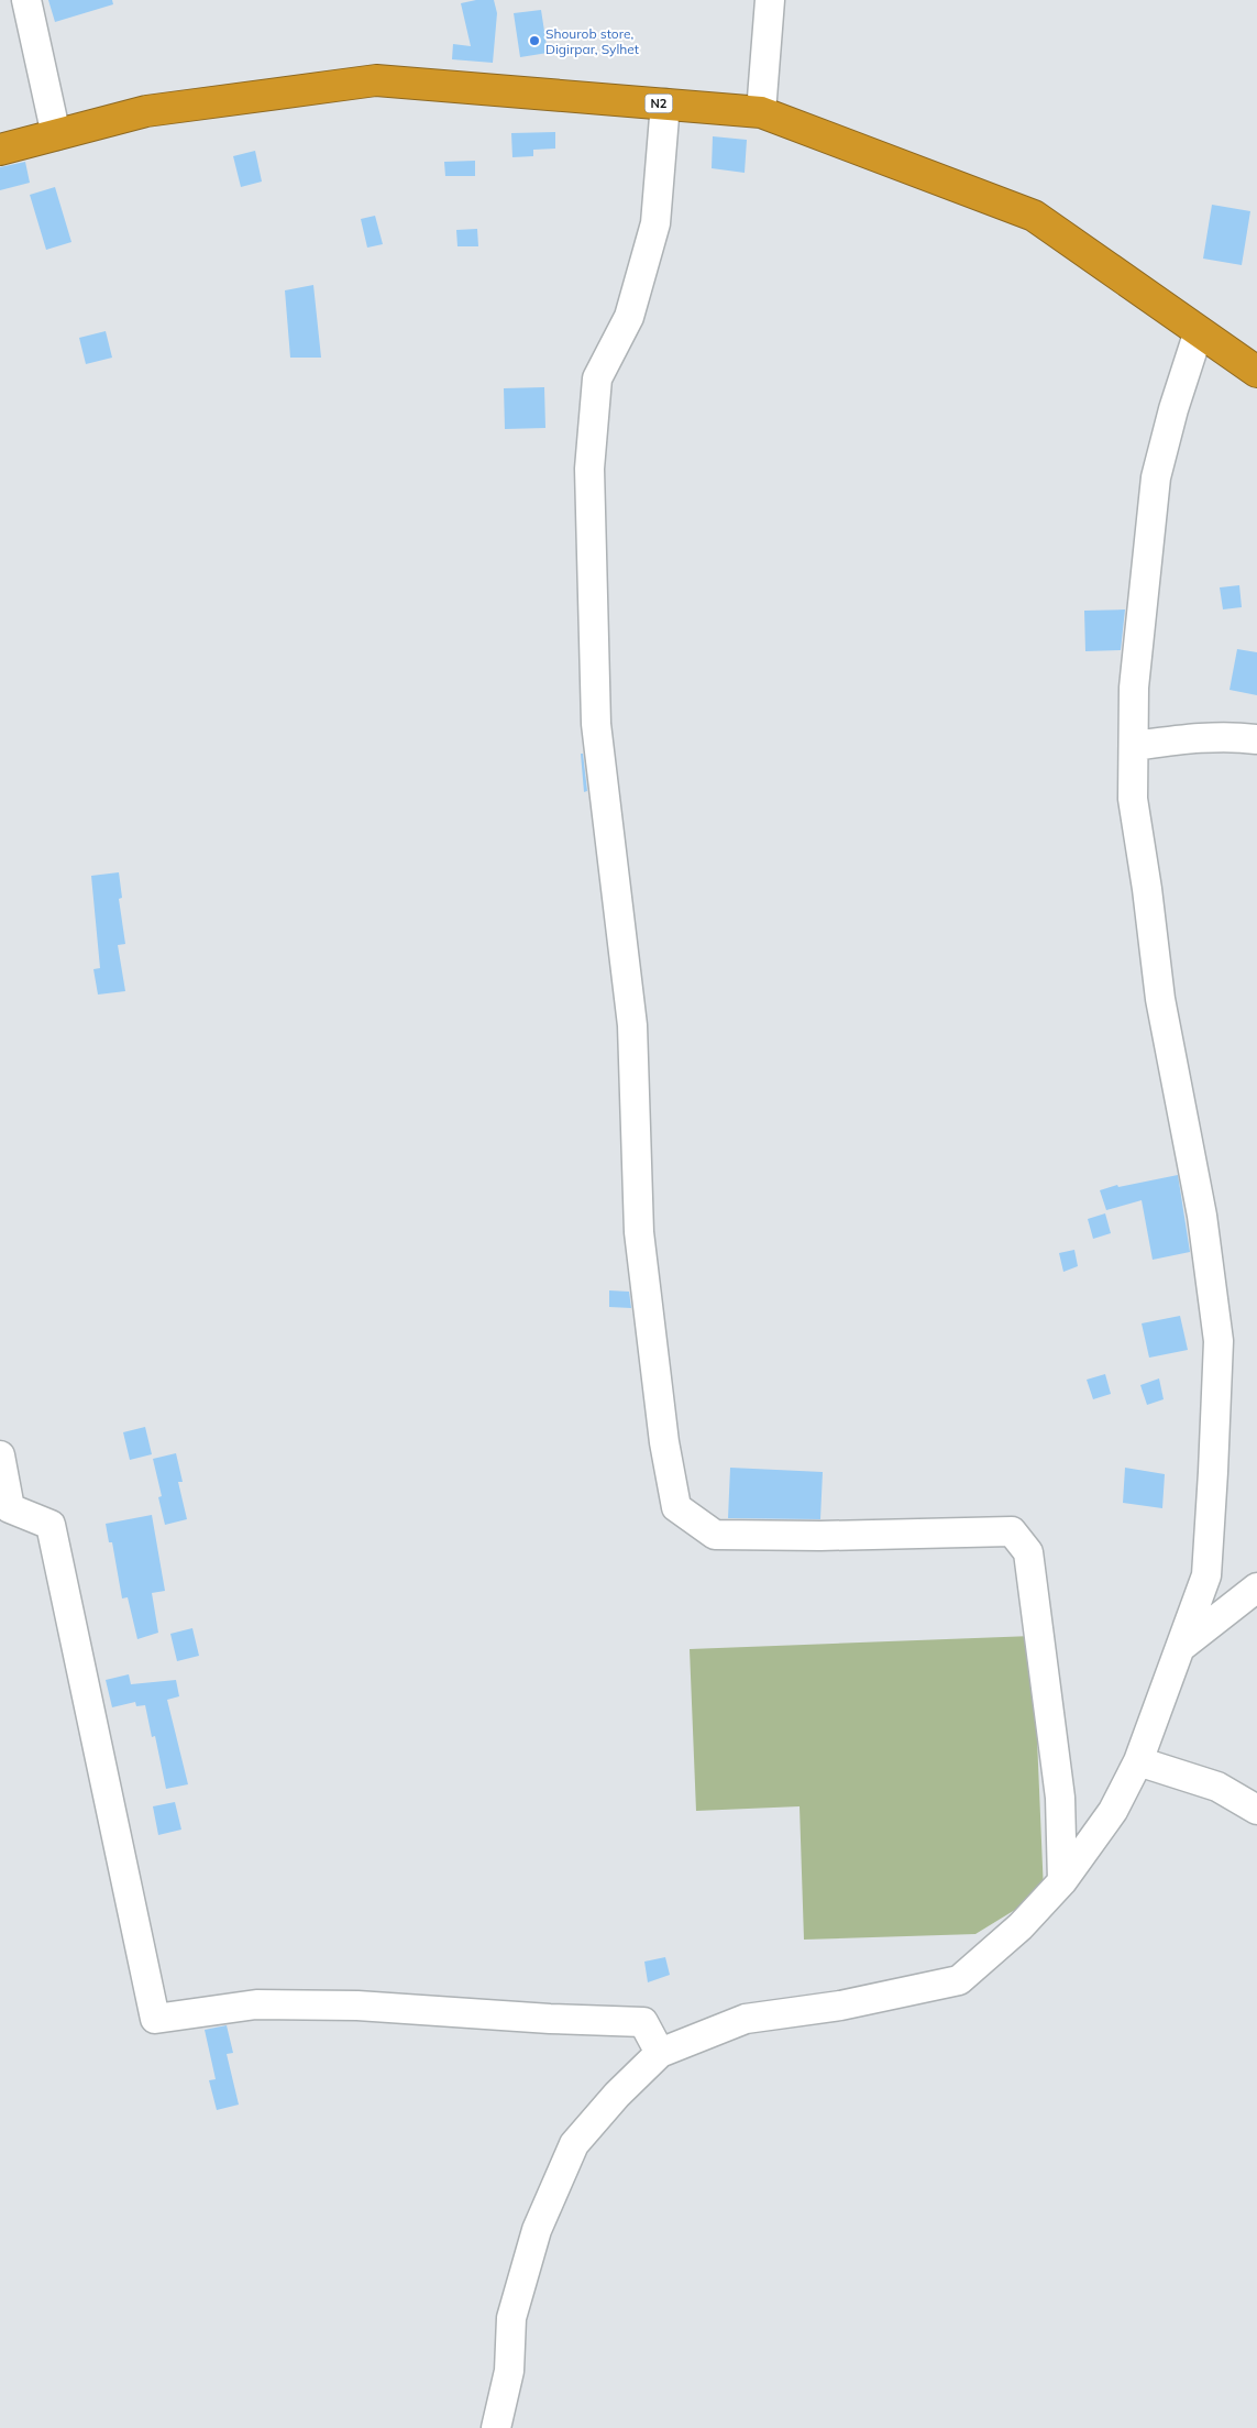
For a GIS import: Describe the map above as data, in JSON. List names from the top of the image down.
{
  "streets": {
    "highway": ["N2"]
  },
  "places": ["Shourob store, Digirpar, Sylhet"]
}
